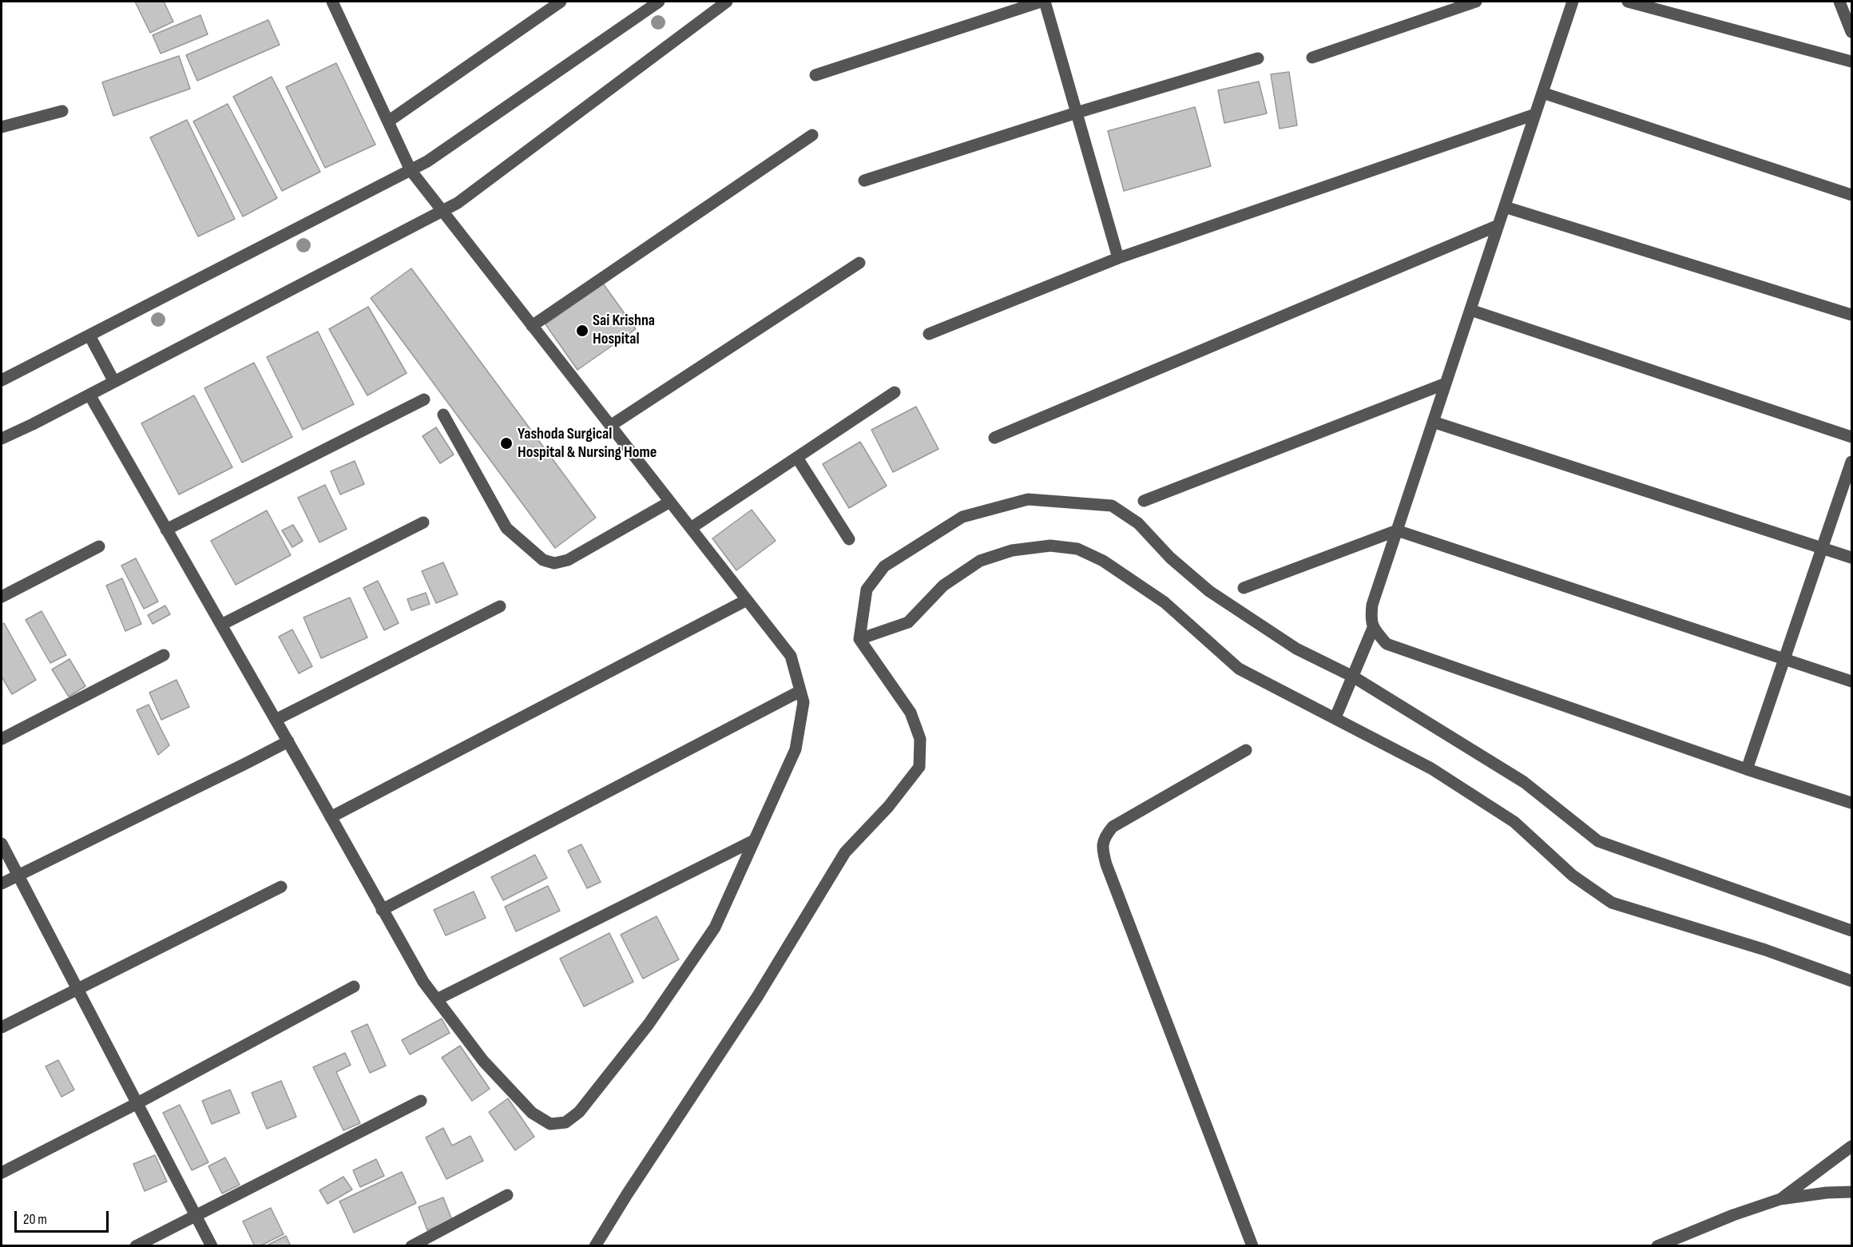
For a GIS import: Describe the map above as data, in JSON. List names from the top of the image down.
{
  "places": ["Sai Krishna Hospital", "Yashoda Surgical Hospital & Nursing Home"],
  "scale_bar": "20 m"
}
